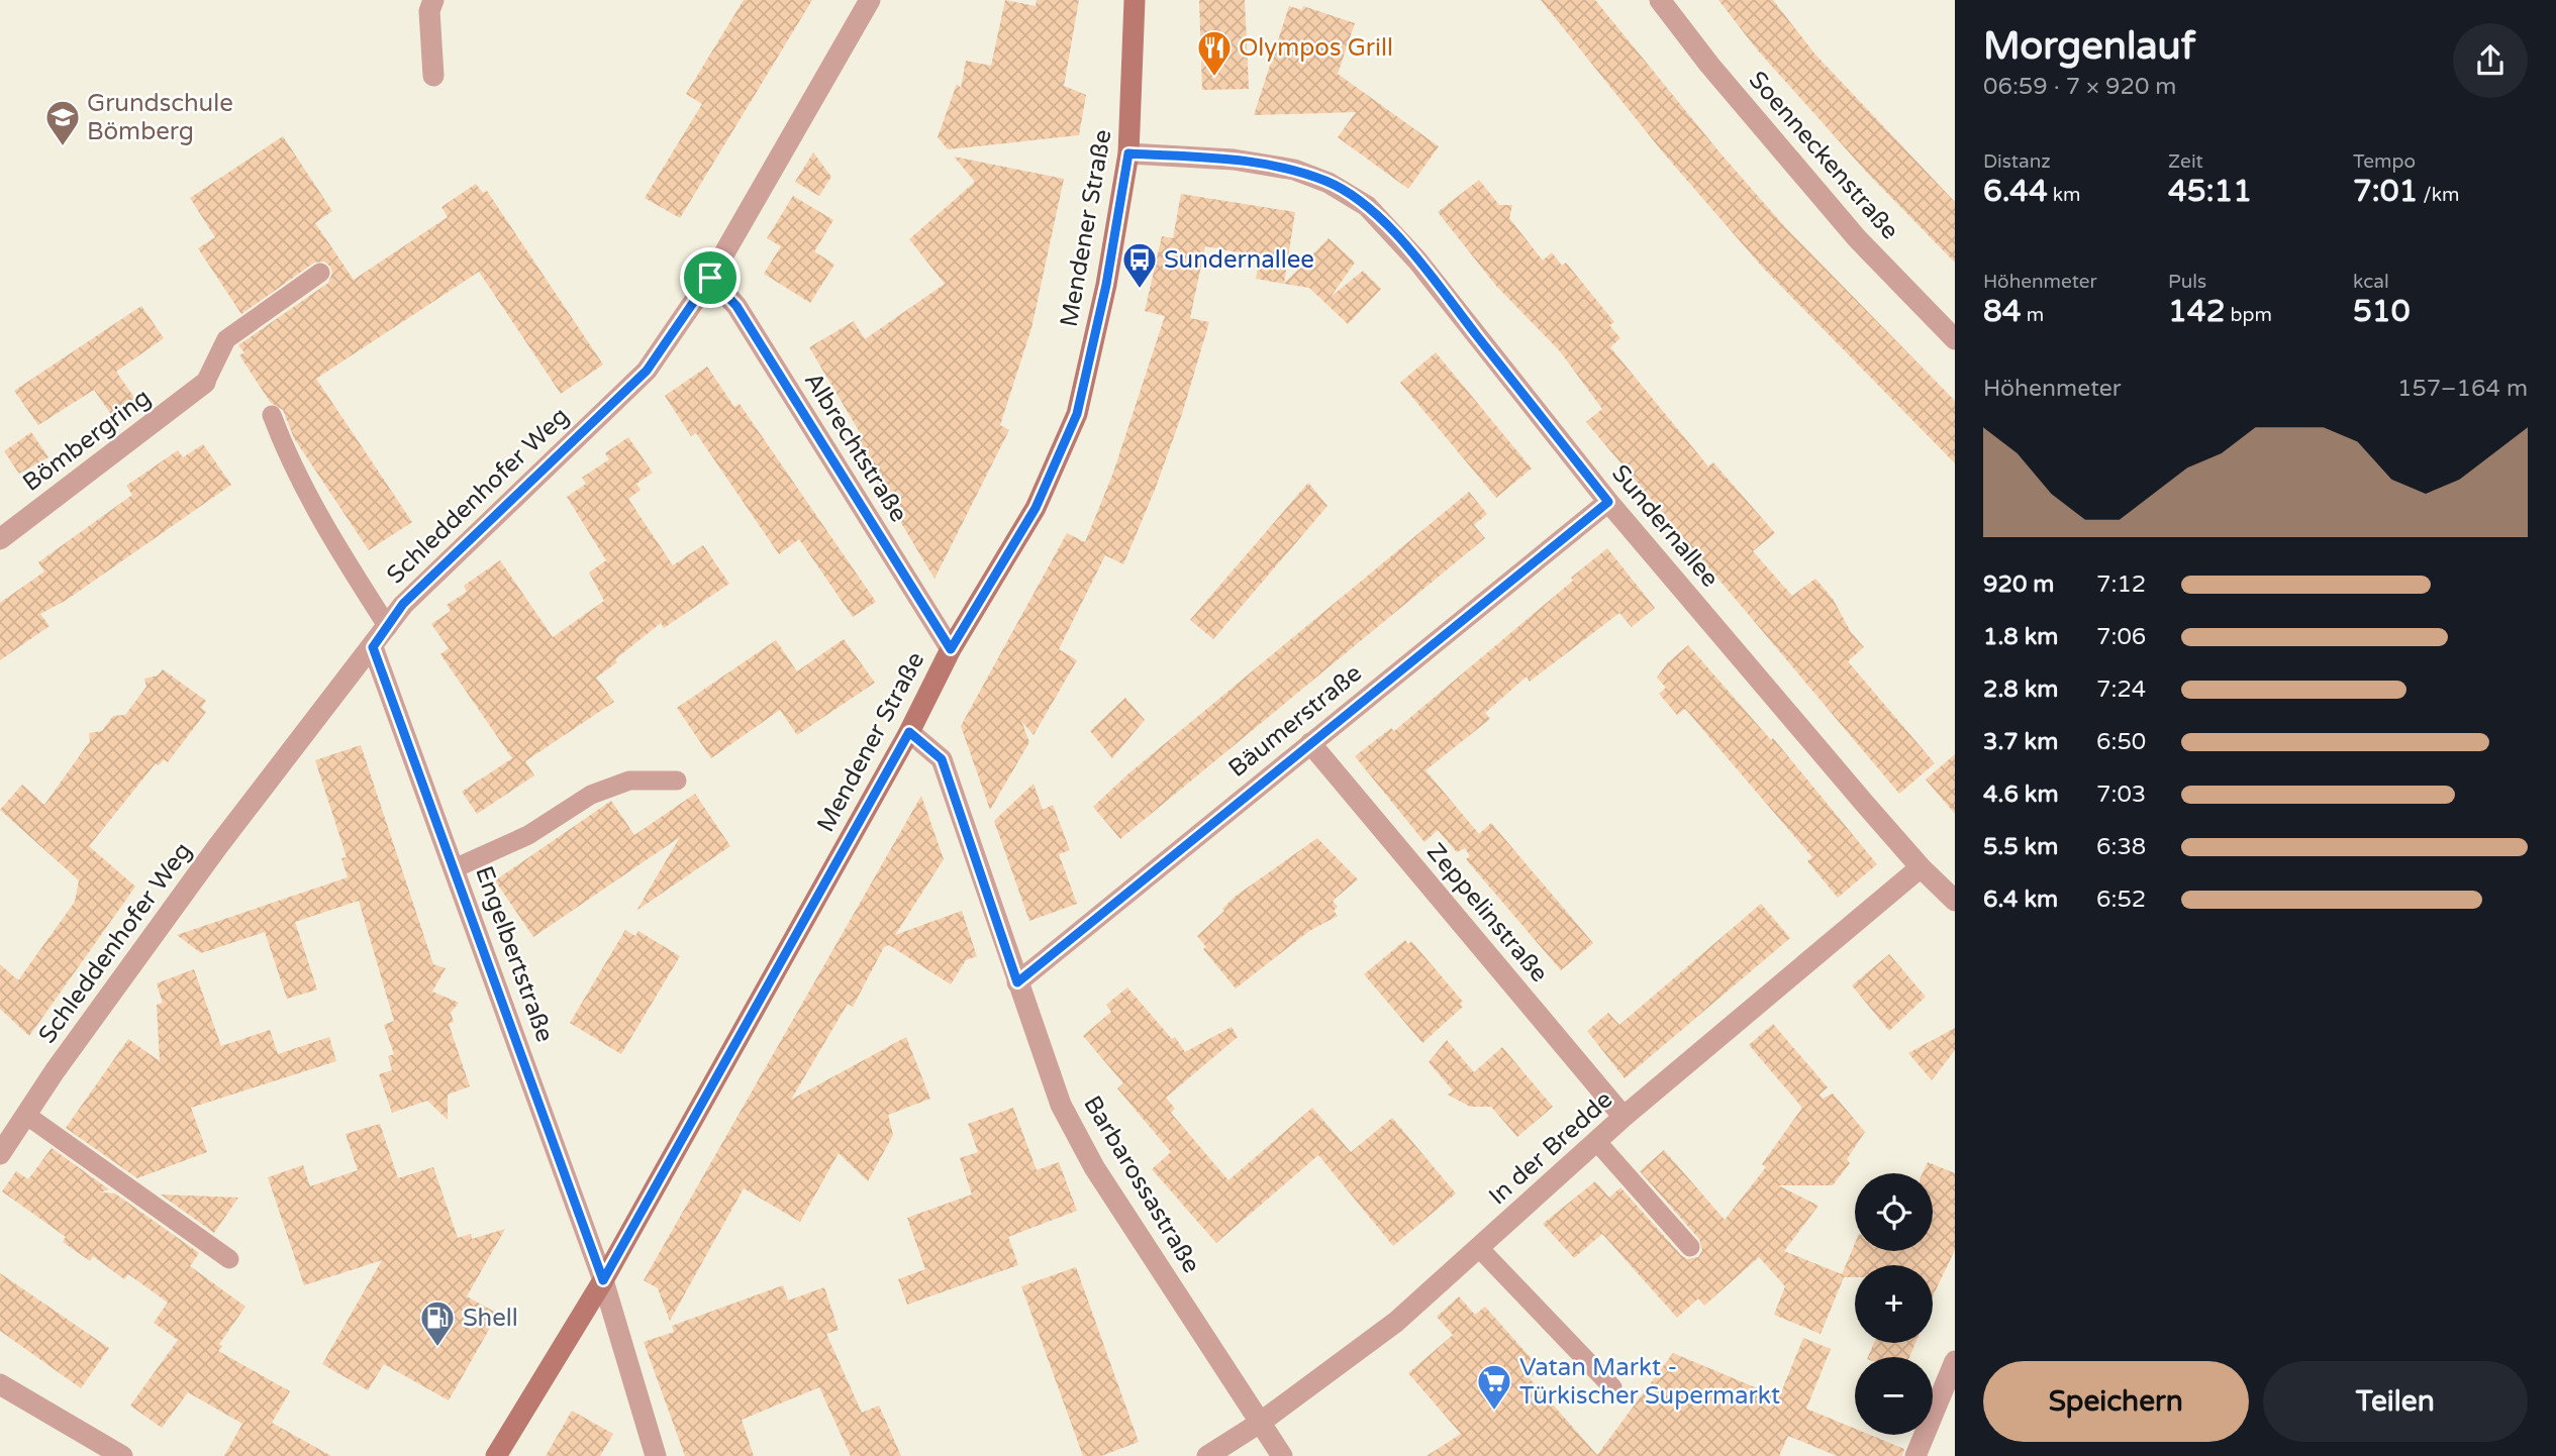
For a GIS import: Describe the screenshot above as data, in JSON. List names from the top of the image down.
{
  "streets": {
    "main road": ["Mendener Straße"],
    "street": [
      "Soenneckenstraße",
      "Bömbergring",
      "Albrechtstraße",
      "Schleddenhofer Weg",
      "Sundernallee",
      "Bäumerstraße",
      "Zeppelinstraße",
      "Engelbertstraße",
      "In der Bredde",
      "Barbarossastraße"
    ]
  },
  "crossings": [
    ["Mendener Straße", "Albrechtstraße"],
    ["Mendener Straße", "Sundernallee"],
    ["Mendener Straße", "Engelbertstraße"],
    ["Mendener Straße", "Barbarossastraße"],
    ["Albrechtstraße", "Schleddenhofer Weg"],
    ["Schleddenhofer Weg", "Engelbertstraße"],
    ["Sundernallee", "Bäumerstraße"],
    ["Sundernallee", "In der Bredde"],
    ["Bäumerstraße", "Zeppelinstraße"],
    ["Bäumerstraße", "Barbarossastraße"],
    ["Zeppelinstraße", "In der Bredde"],
    ["In der Bredde", "Barbarossastraße"]
  ],
  "places": {
    "restaurant": ["Olympos Grill"],
    "school or university": ["Grundschule Bömberg"],
    "bus stop": ["Sundernallee"],
    "fuel station": ["Shell"],
    "supermarket": ["Vatan Markt - Türkischer Supermarkt"]
  },
  "page": {
    "heading": ["Morgenlauf", "06:59 · 7 × 920 m"],
    "stats": [
      ["Distanz", "6.44 km"],
      ["Zeit", "45:11"],
      ["Tempo", "7:01 /km"],
      ["Höhenmeter", "84 m"],
      ["Puls", "142 bpm"],
      ["kcal", "510"]
    ],
    "chart": ["Höhenmeter", "157–164 m"],
    "list": [
      {
        "name": "920 m",
        "note": "7:12"
      },
      {
        "name": "1.8 km",
        "note": "7:06"
      },
      {
        "name": "2.8 km",
        "note": "7:24"
      },
      {
        "name": "3.7 km",
        "note": "6:50"
      },
      {
        "name": "4.6 km",
        "note": "7:03"
      },
      {
        "name": "5.5 km",
        "note": "6:38"
      },
      {
        "name": "6.4 km",
        "note": "6:52"
      }
    ],
    "map_buttons": ["+", "−"],
    "buttons": ["Speichern", "Teilen"]
  }
}
